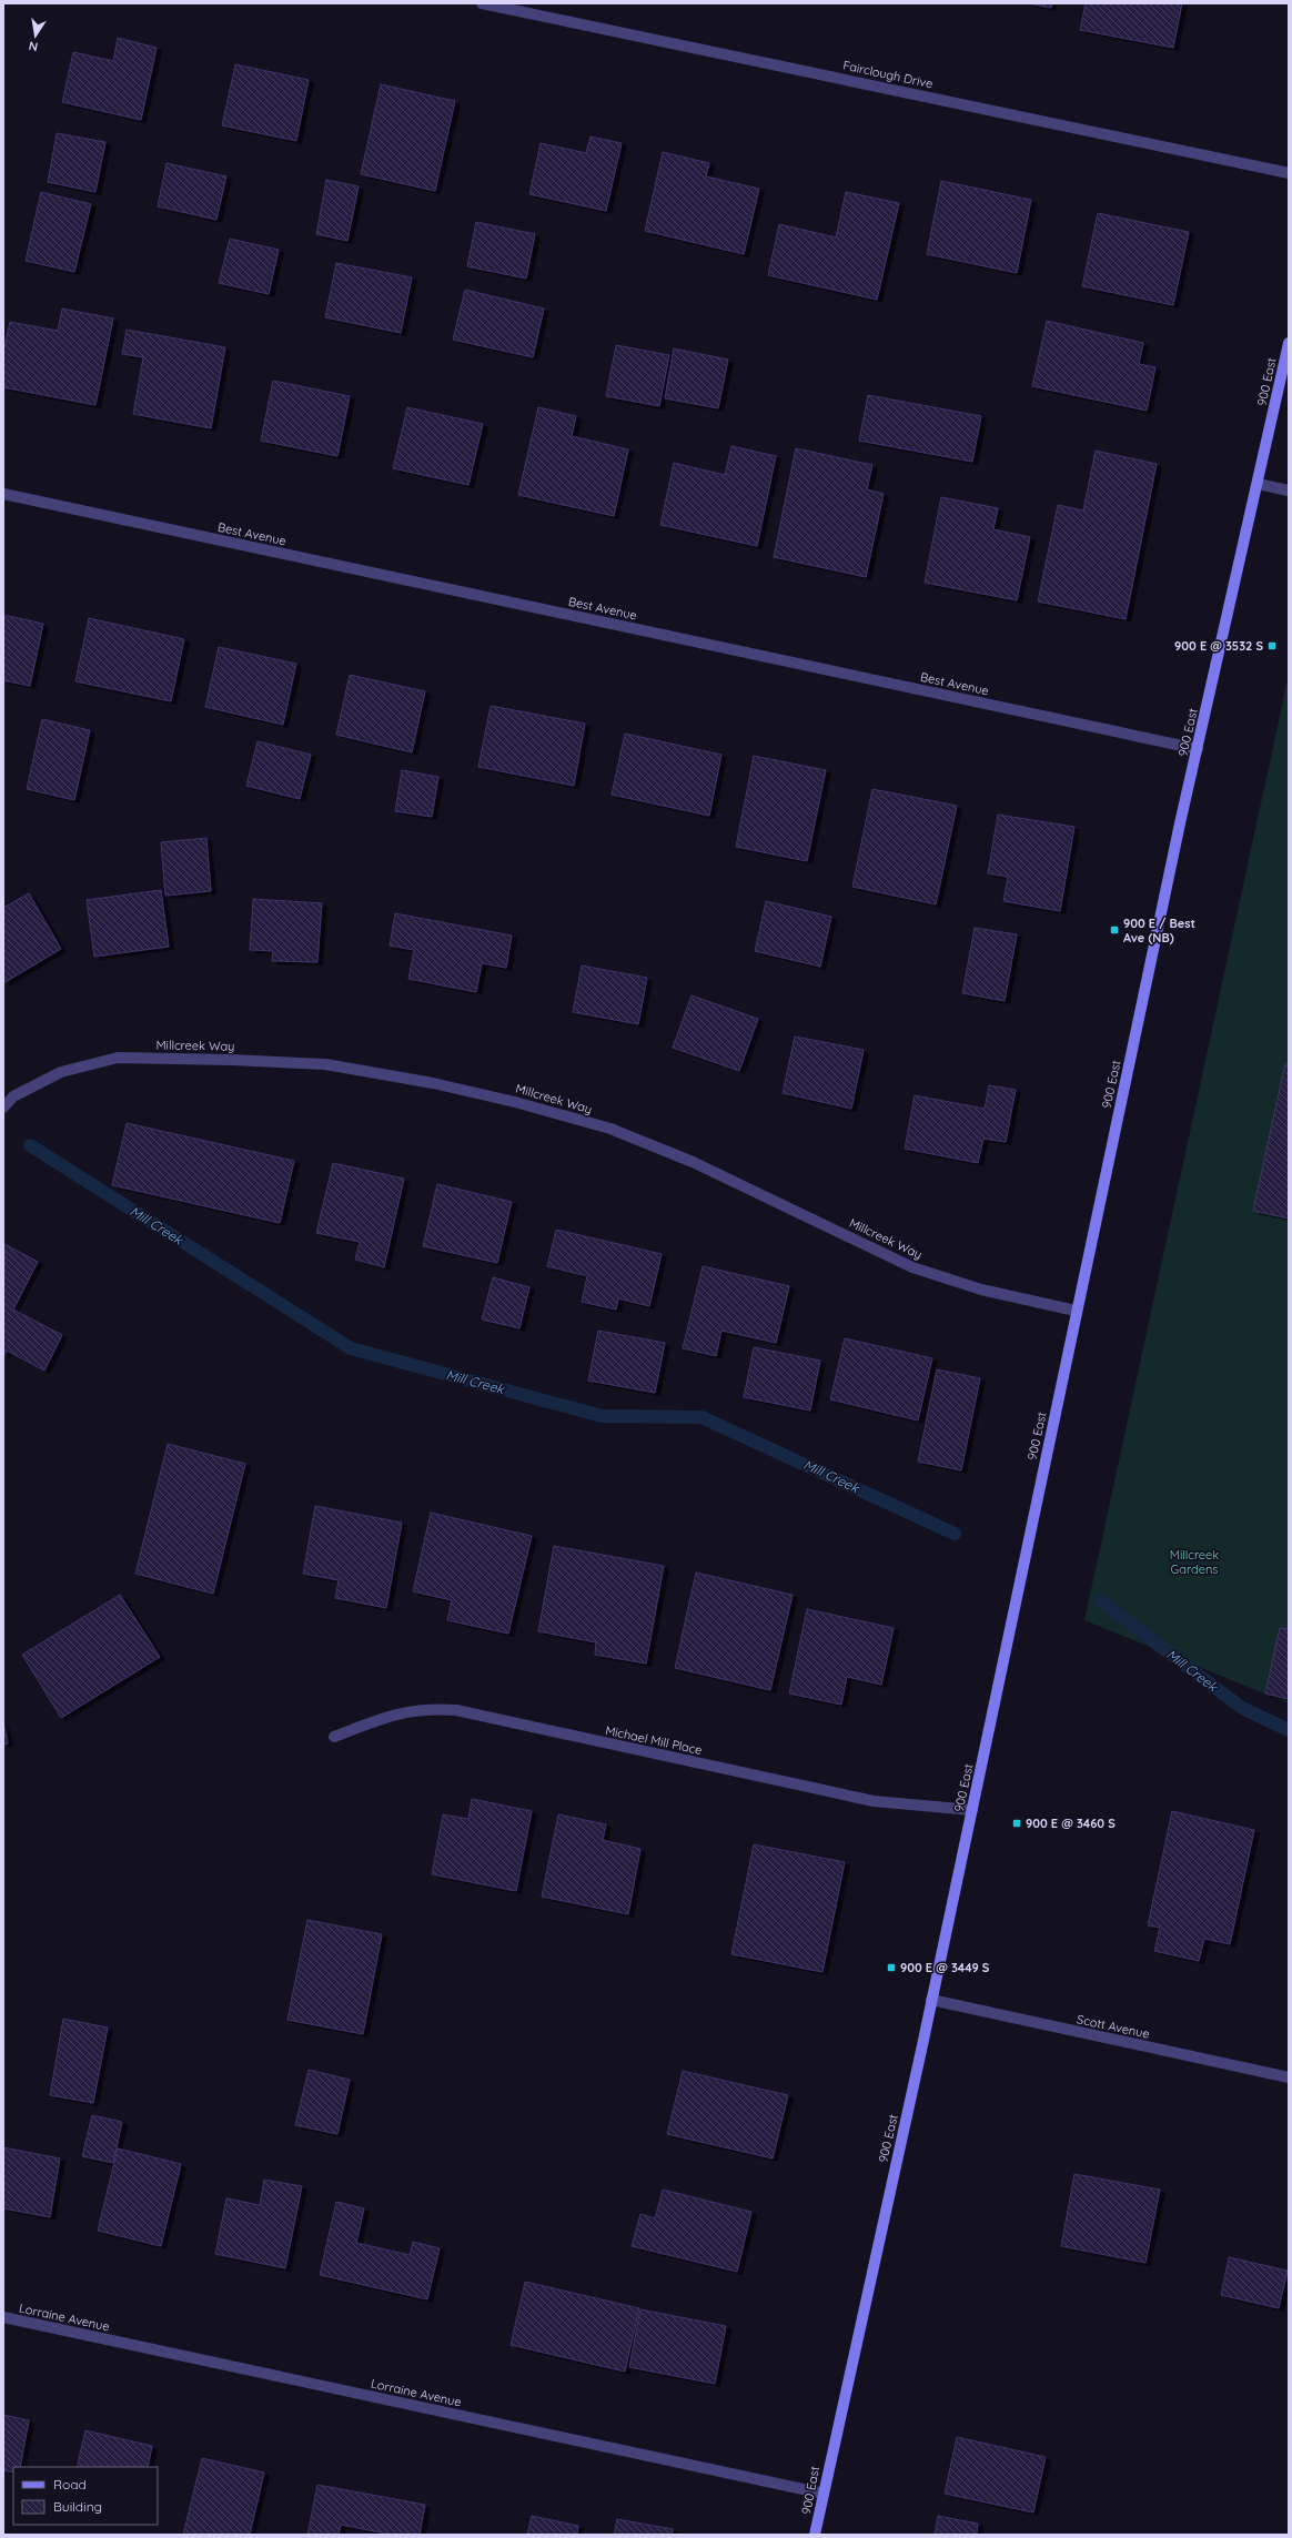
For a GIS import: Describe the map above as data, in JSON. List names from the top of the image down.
{
  "streets": {
    "main road": ["900 East"],
    "street": [
      "Fairclough Drive",
      "Best Avenue",
      "Millcreek Way",
      "Michael Mill Place",
      "Scott Avenue",
      "Lorraine Avenue"
    ]
  },
  "crossings": [
    ["900 East", "Best Avenue"],
    ["900 East", "Millcreek Way"],
    ["900 East", "Michael Mill Place"],
    ["900 East", "Scott Avenue"],
    ["900 East", "Lorraine Avenue"]
  ],
  "water": ["Mill Creek"],
  "parks": ["Millcreek Gardens"],
  "places": {
    "transit": [
      "900 E @ 3532 S",
      "900 E / Best Ave (NB)",
      "900 E @ 3460 S",
      "900 E @ 3449 S"
    ]
  },
  "legend": ["Road", "Building"],
  "north": "bottom"
}
